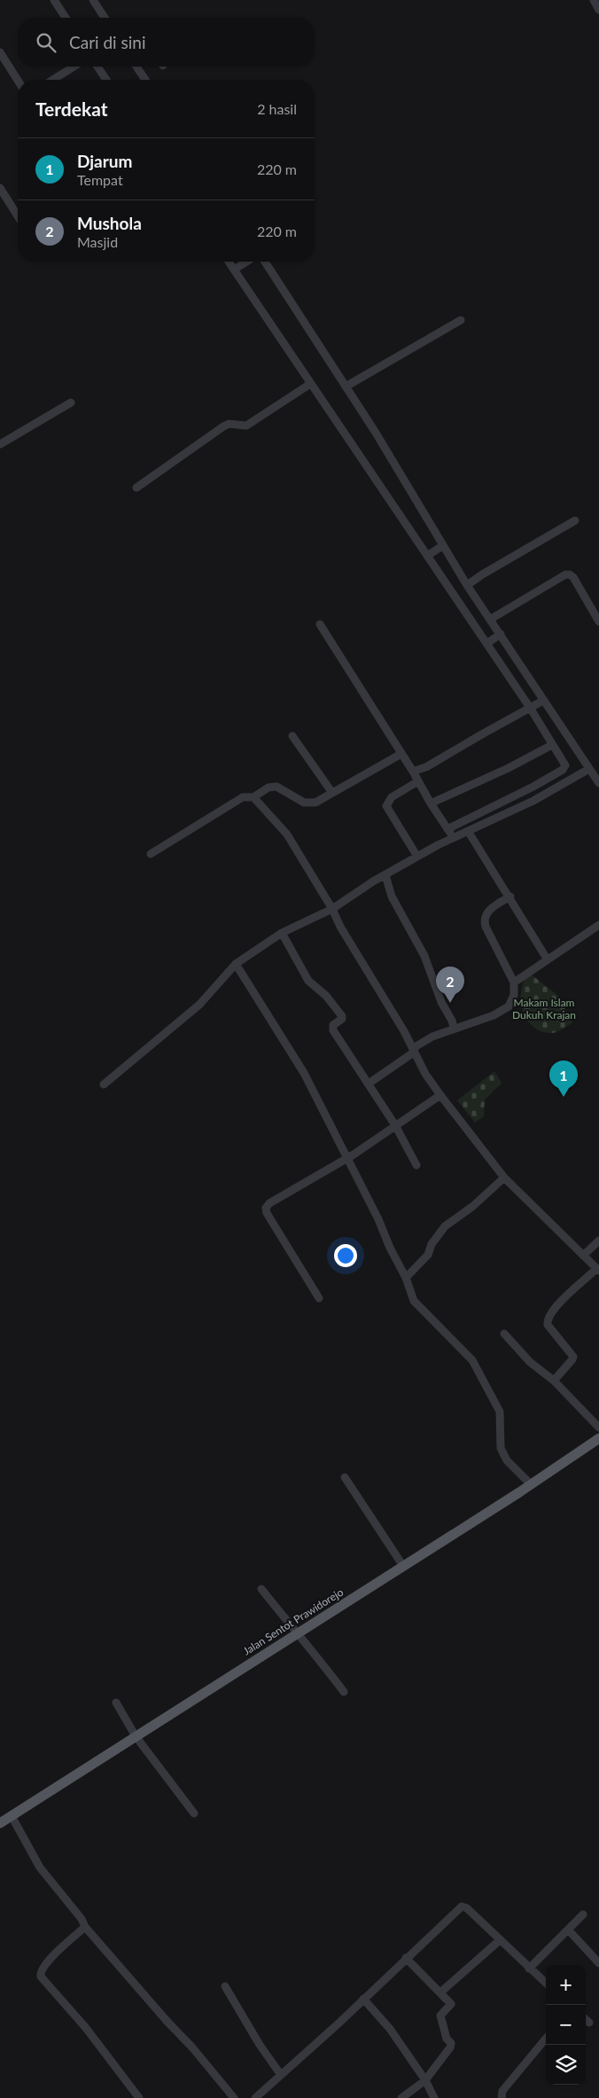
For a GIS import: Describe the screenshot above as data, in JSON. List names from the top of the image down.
{
  "streets": {
    "main road": ["Jalan Sentot Prawidorejo"]
  },
  "parks": ["Makam Islam Dukuh Krajan"],
  "page": {
    "search": "Cari di sini",
    "heading": ["Terdekat", "2 hasil"],
    "list": [
      {
        "mark": "1",
        "name": "Djarum",
        "note": "Tempat",
        "value": "220 m"
      },
      {
        "mark": "2",
        "name": "Mushola",
        "note": "Masjid",
        "value": "220 m"
      }
    ],
    "pins": ["2", "1"],
    "map_buttons": ["+", "−"]
  }
}
